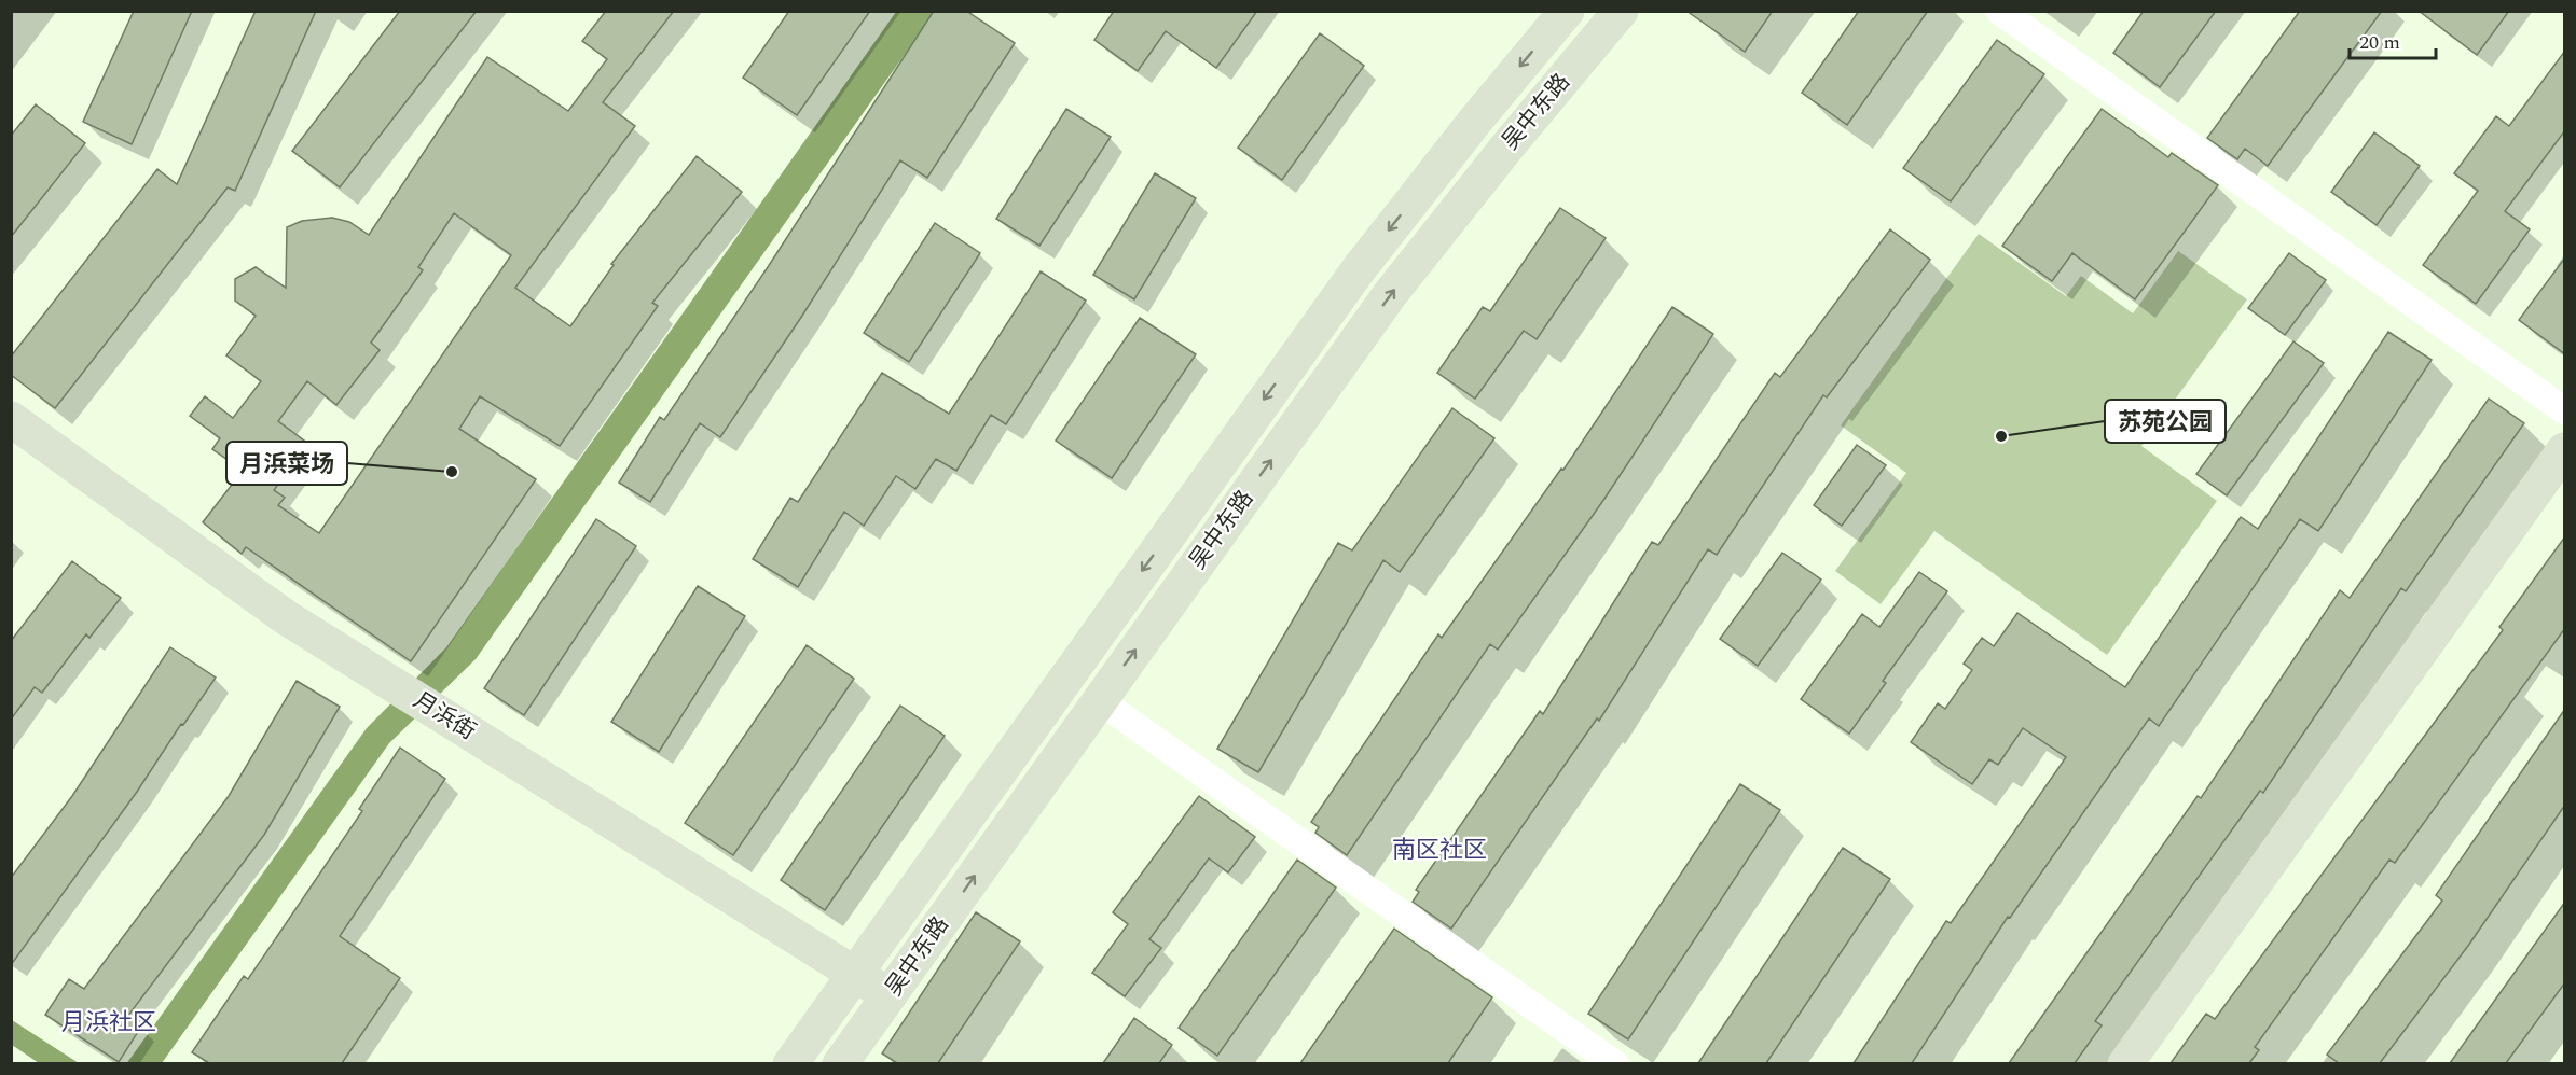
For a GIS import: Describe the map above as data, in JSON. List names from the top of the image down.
{
  "streets": {
    "main road": ["吴中东路", "月浜街"]
  },
  "crossings": [
    ["吴中东路", "月浜街"]
  ],
  "districts": ["南区社区", "月浜社区"],
  "places": ["苏苑公园", "月浜菜场"],
  "scale_bar": "20 m"
}
